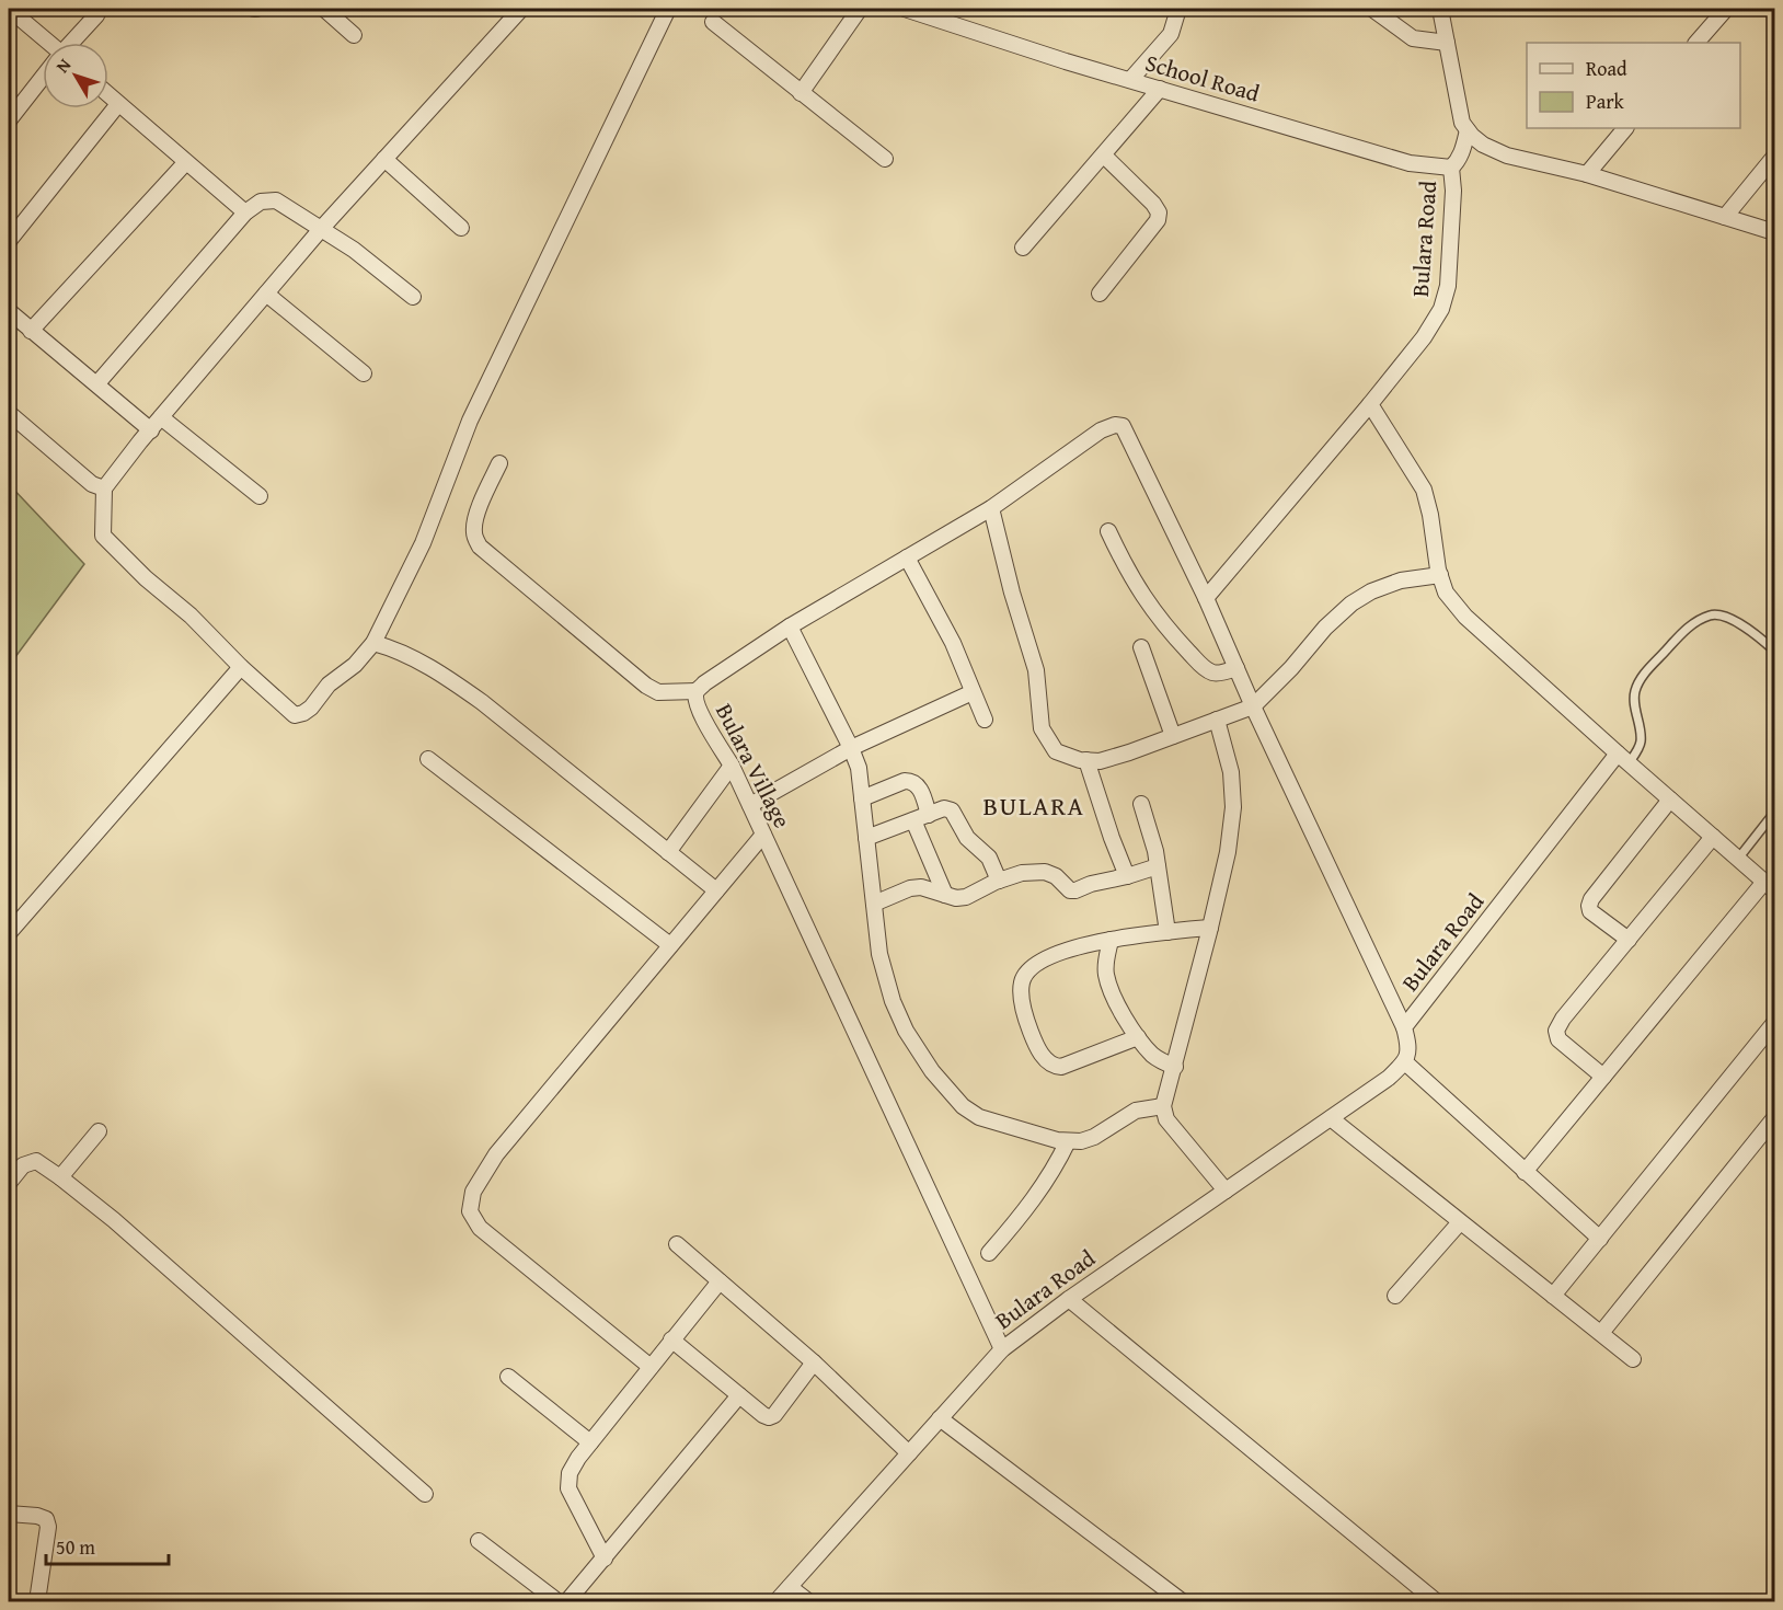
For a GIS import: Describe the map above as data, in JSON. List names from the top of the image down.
{
  "streets": {
    "street": ["School Road", "Bulara Road", "Bulara Village"]
  },
  "crossings": [
    ["School Road", "Bulara Road"],
    ["Bulara Road", "Bulara Village"]
  ],
  "districts": ["BULARA"],
  "legend": ["Road", "Park"],
  "scale_bar": "50 m",
  "north": "top left"
}
